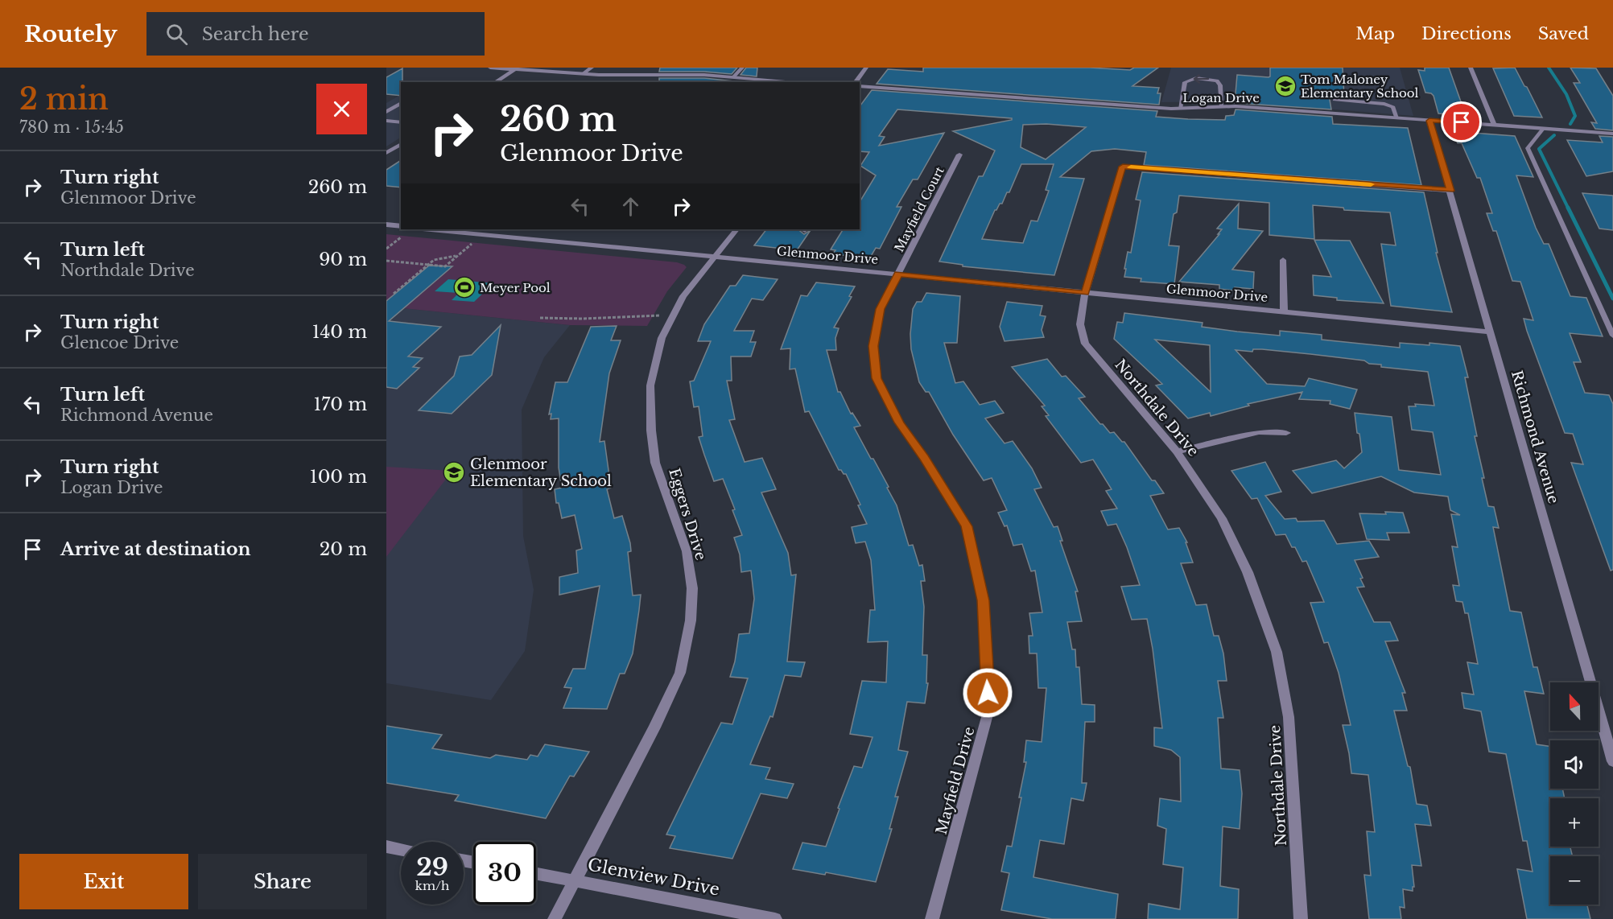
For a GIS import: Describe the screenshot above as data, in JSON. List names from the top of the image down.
{
  "streets": {
    "street": [
      "Logan Drive",
      "Mayfield Court",
      "Glenmoor Drive",
      "Northdale Drive",
      "Richmond Avenue",
      "Eggers Drive",
      "Mayfield Drive",
      "Glenview Drive"
    ]
  },
  "crossings": [
    ["Logan Drive", "Richmond Avenue"],
    ["Mayfield Court", "Glenmoor Drive"],
    ["Mayfield Court", "Mayfield Drive"],
    ["Glenmoor Drive", "Northdale Drive"],
    ["Glenmoor Drive", "Richmond Avenue"],
    ["Glenmoor Drive", "Eggers Drive"],
    ["Glenmoor Drive", "Mayfield Drive"],
    ["Northdale Drive", "Richmond Avenue"],
    ["Eggers Drive", "Glenview Drive"]
  ],
  "places": {
    "school or university": ["Tom Maloney Elementary School", "Glenmoor Elementary School"],
    "sports": ["Meyer Pool"]
  },
  "north": "top",
  "page": {
    "header": "Routely",
    "search": "Search here",
    "nav": ["Map", "Directions", "Saved"],
    "heading": ["2 min", "780 m · 15:45"],
    "turn": ["260 m", "Glenmoor Drive"],
    "list": [
      {
        "name": "Turn right",
        "note": "Glenmoor Drive",
        "value": "260 m"
      },
      {
        "name": "Turn left",
        "note": "Northdale Drive",
        "value": "90 m"
      },
      {
        "name": "Turn right",
        "note": "Glencoe Drive",
        "value": "140 m"
      },
      {
        "name": "Turn left",
        "note": "Richmond Avenue",
        "value": "170 m"
      },
      {
        "name": "Turn right",
        "note": "Logan Drive",
        "value": "100 m"
      },
      {
        "name": "Arrive at destination",
        "value": "20 m"
      }
    ],
    "map_buttons": ["+", "−"],
    "speed": "29 km/h",
    "limit": "30",
    "buttons": ["Exit", "Share"]
  }
}
